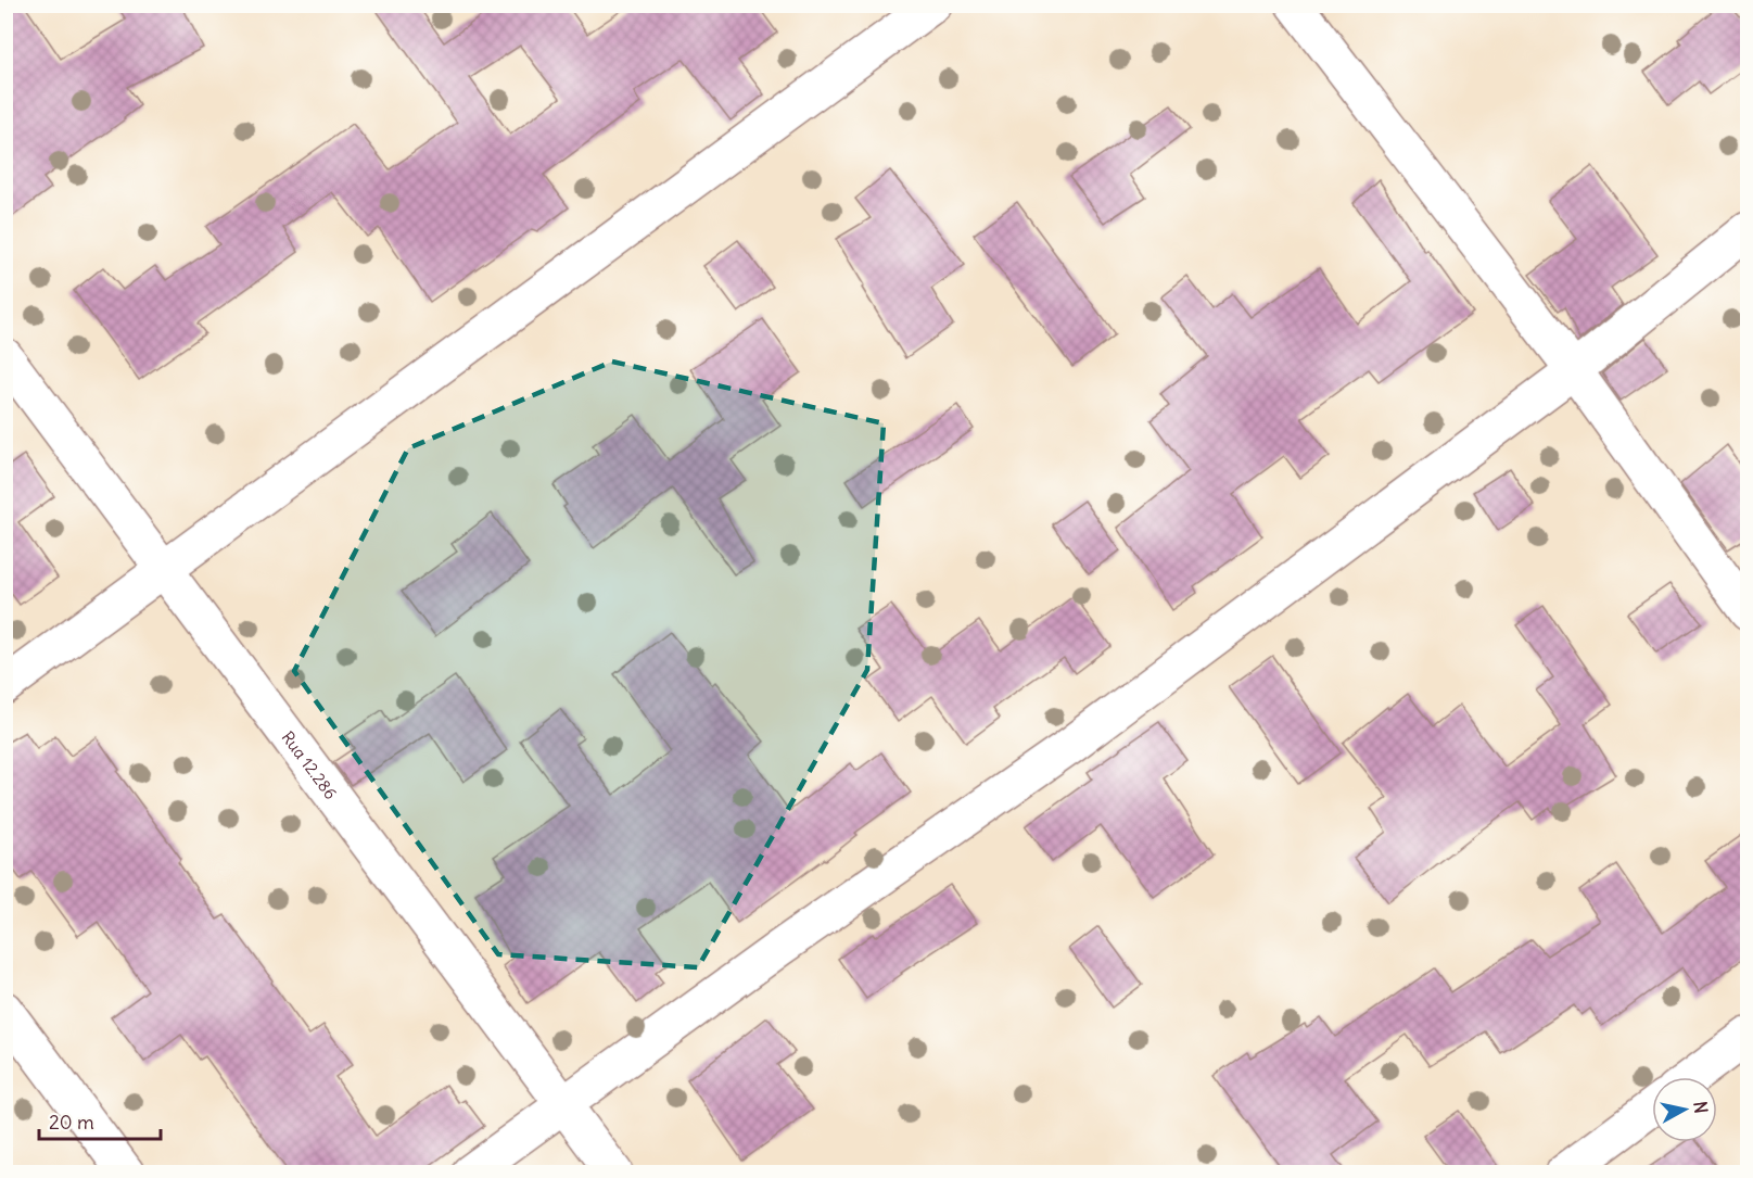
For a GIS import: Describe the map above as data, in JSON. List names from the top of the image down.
{
  "streets": {
    "street": ["Rua 12.286"]
  },
  "scale_bar": "20 m",
  "north": "right"
}
